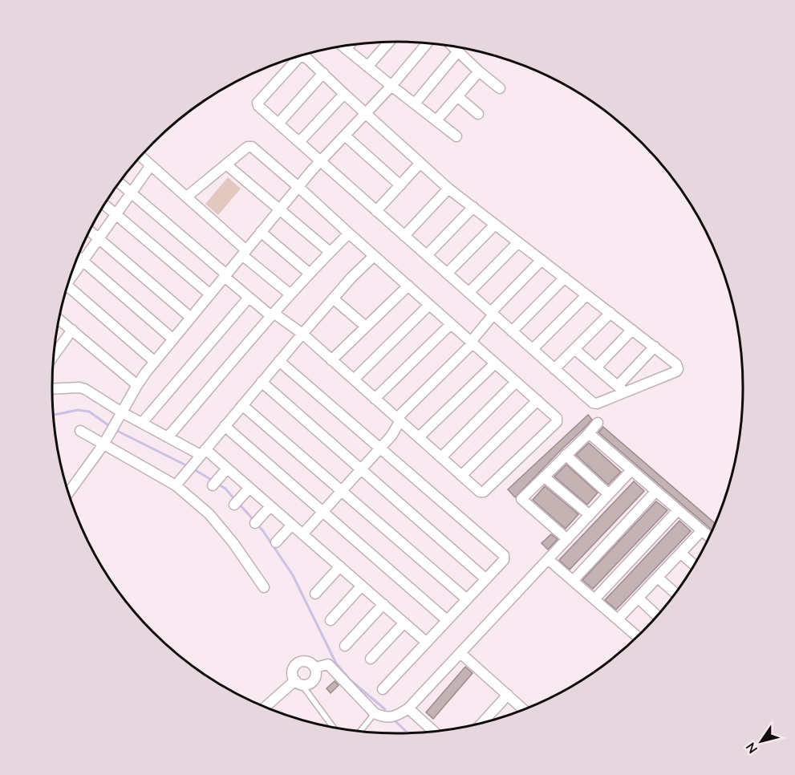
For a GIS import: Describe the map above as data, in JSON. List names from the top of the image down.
{
  "north": "bottom left"
}
